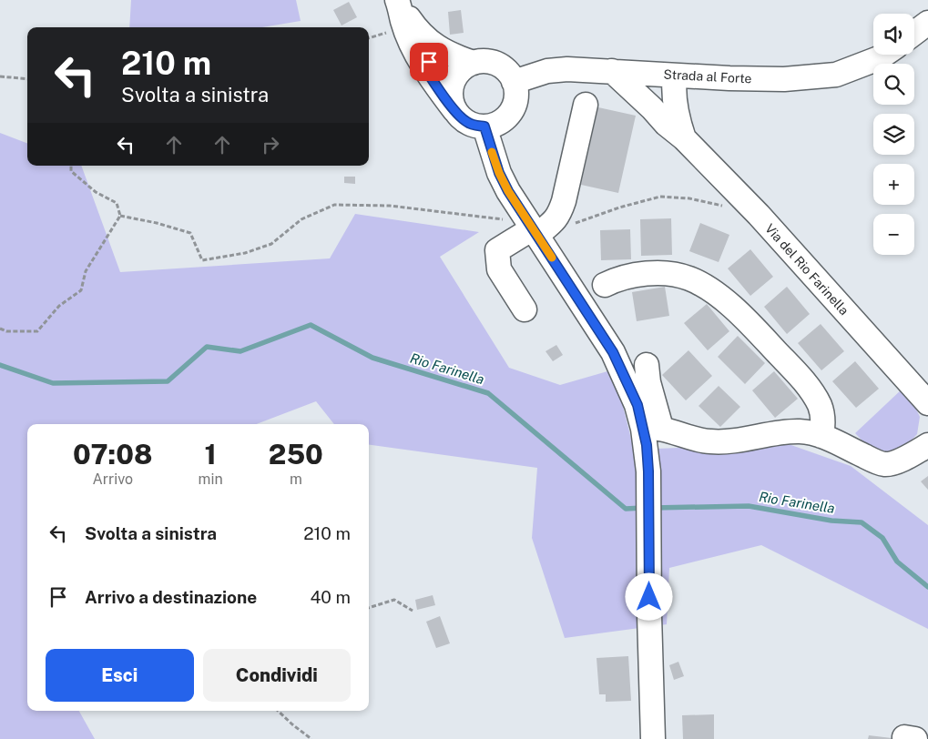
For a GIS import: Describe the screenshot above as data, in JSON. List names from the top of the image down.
{
  "streets": {
    "street": ["Strada al Forte", "Via del Rio Farinella"]
  },
  "crossings": [
    ["Strada al Forte", "Via del Rio Farinella"]
  ],
  "water": ["Rio Farinella"],
  "page": {
    "map_buttons": ["+", "−"],
    "turn": ["210 m", "Svolta a sinistra"],
    "eta": [
      "07:08",
      "Arrivo",
      "1",
      "min",
      "250",
      "m"
    ],
    "list": [
      {
        "name": "Svolta a sinistra",
        "value": "210 m"
      },
      {
        "name": "Arrivo a destinazione",
        "value": "40 m"
      }
    ],
    "buttons": ["Esci", "Condividi"]
  }
}
